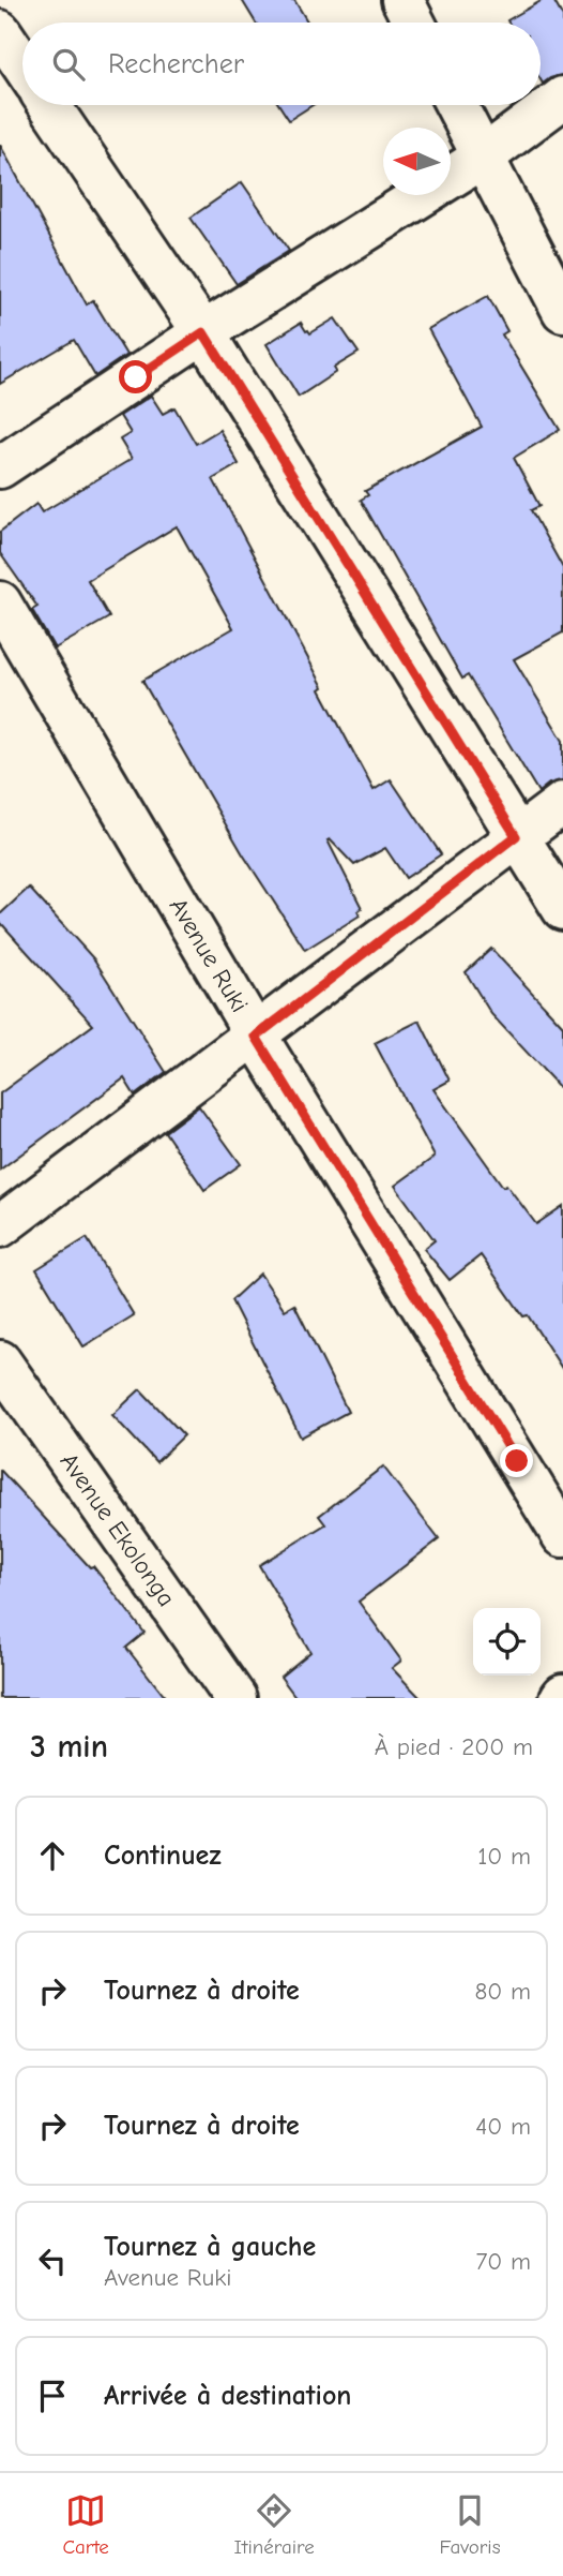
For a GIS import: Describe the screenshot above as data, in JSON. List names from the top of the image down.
{
  "streets": {
    "street": ["Avenue Ruki", "Avenue Ekolonga"]
  },
  "north": "left",
  "page": {
    "search": "Rechercher",
    "heading": ["3 min", "À pied · 200 m"],
    "list": [
      ["Continuez", "10 m"],
      ["Tournez à droite", "80 m"],
      ["Tournez à droite", "40 m"],
      ["Tournez à gauche", "Avenue Ruki", "70 m"],
      "Arrivée à destination"
    ],
    "nav": ["Carte", "Itinéraire", "Favoris"]
  }
}
